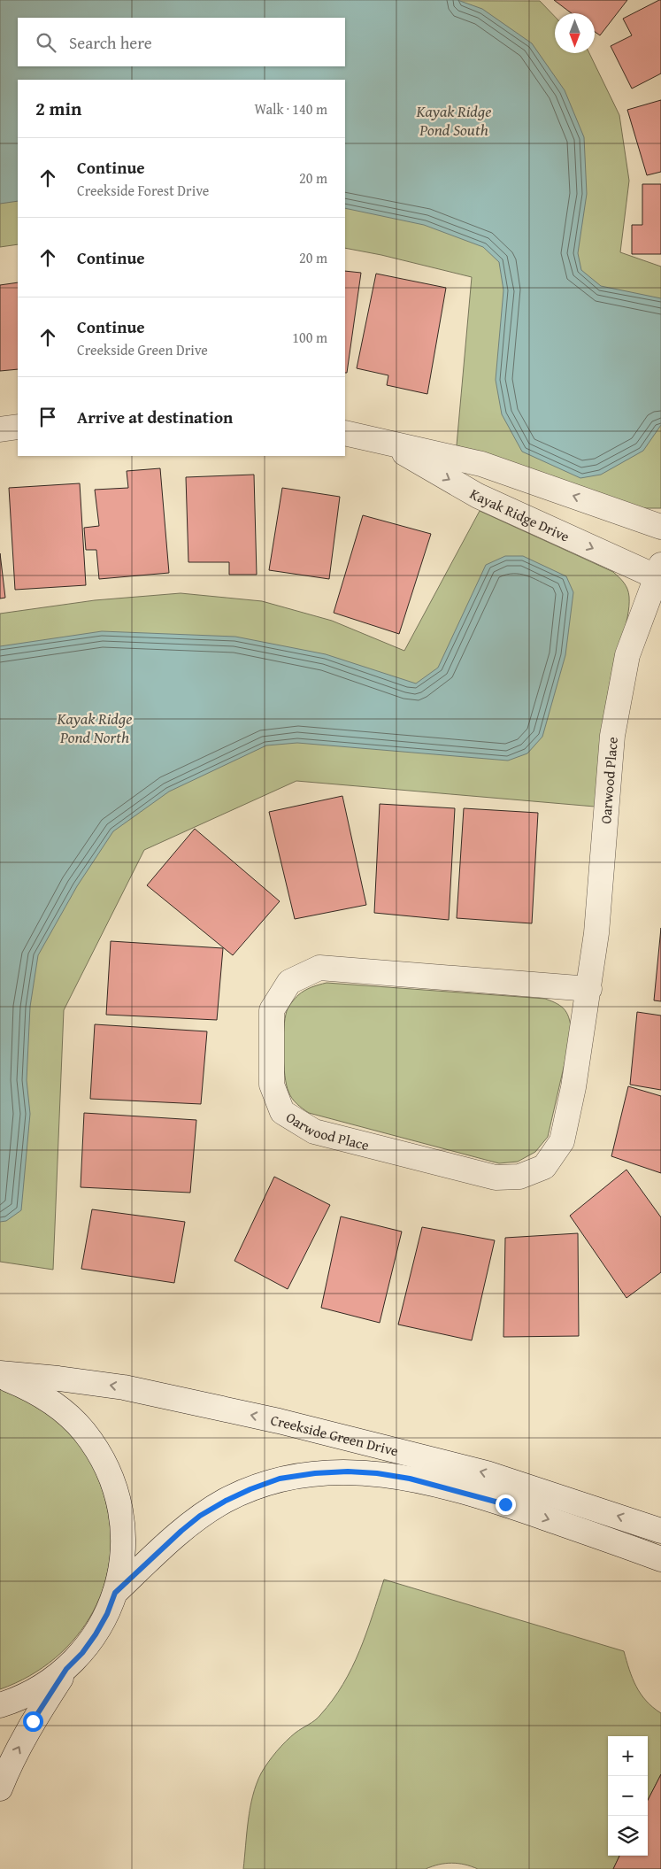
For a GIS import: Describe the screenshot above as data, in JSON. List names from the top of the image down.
{
  "streets": {
    "street": ["Kayak Ridge Drive", "Oarwood Place", "Creekside Green Drive"]
  },
  "crossings": [
    ["Kayak Ridge Drive", "Oarwood Place"]
  ],
  "water": ["Kayak Ridge Pond South", "Kayak Ridge Pond North"],
  "north": "bottom",
  "page": {
    "search": "Search here",
    "heading": ["2 min", "Walk · 140 m"],
    "list": [
      ["Continue", "Creekside Forest Drive", "20 m"],
      ["Continue", "20 m"],
      ["Continue", "Creekside Green Drive", "100 m"],
      "Arrive at destination"
    ],
    "map_buttons": ["+", "−"]
  }
}
